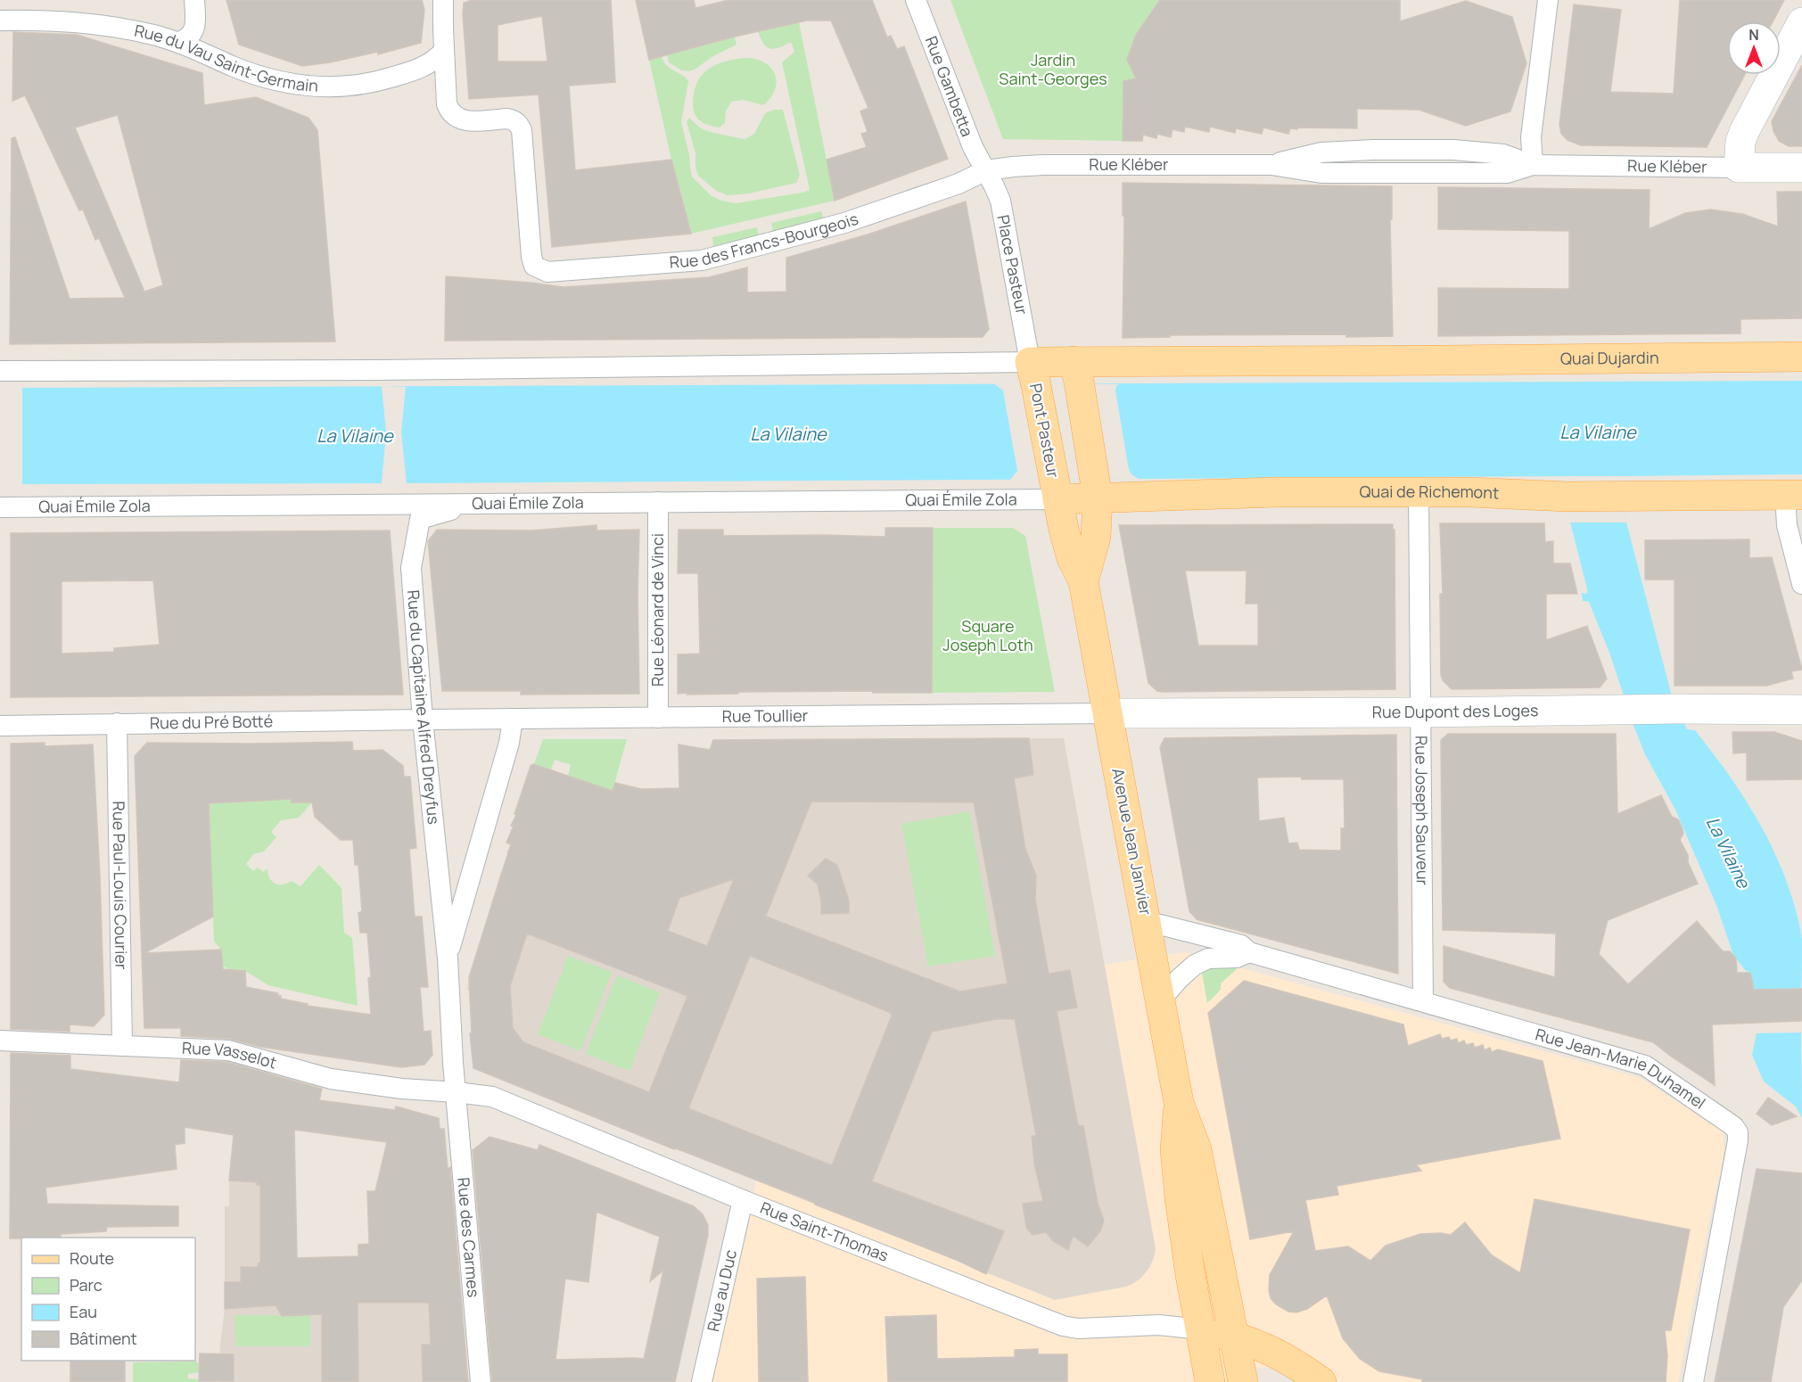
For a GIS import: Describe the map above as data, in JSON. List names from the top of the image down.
{
  "streets": {
    "main road": [
      "Quai Dujardin",
      "Pont Pasteur",
      "Quai de Richemont",
      "Avenue Jean Janvier"
    ],
    "street": [
      "Rue du Vau Saint-Germain",
      "Rue Gambetta",
      "Rue Kléber",
      "Rue des Francs-Bourgeois",
      "Place Pasteur",
      "Quai Émile Zola",
      "Rue Léonard de Vinci",
      "Rue du Capitaine Alfred Dreyfus",
      "Rue Dupont des Loges",
      "Rue Toullier",
      "Rue du Pré Botté",
      "Rue Joseph Sauveur",
      "Rue Paul-Louis Courier",
      "Rue Vasselot",
      "Rue Jean-Marie Duhamel",
      "Rue Saint-Thomas",
      "Rue des Carmes",
      "Rue au Duc"
    ]
  },
  "crossings": [
    ["Rue du Vau Saint-Germain", "Rue des Francs-Bourgeois"],
    ["Rue Gambetta", "Rue Kléber"],
    ["Rue Gambetta", "Rue des Francs-Bourgeois"],
    ["Rue Gambetta", "Place Pasteur"],
    ["Rue Kléber", "Rue des Francs-Bourgeois"],
    ["Rue Kléber", "Place Pasteur"],
    ["Rue des Francs-Bourgeois", "Place Pasteur"],
    ["Place Pasteur", "Quai Dujardin"],
    ["Place Pasteur", "Pont Pasteur"],
    ["Quai Dujardin", "Pont Pasteur"],
    ["Pont Pasteur", "Quai de Richemont"],
    ["Pont Pasteur", "Quai Émile Zola"],
    ["Pont Pasteur", "Avenue Jean Janvier"],
    ["Quai de Richemont", "Quai Émile Zola"],
    ["Quai de Richemont", "Rue Joseph Sauveur"],
    ["Quai de Richemont", "Avenue Jean Janvier"],
    ["Quai Émile Zola", "Rue Léonard de Vinci"],
    ["Quai Émile Zola", "Rue du Capitaine Alfred Dreyfus"],
    ["Quai Émile Zola", "Avenue Jean Janvier"],
    ["Rue Léonard de Vinci", "Rue Toullier"],
    ["Rue du Capitaine Alfred Dreyfus", "Rue Toullier"],
    ["Rue du Capitaine Alfred Dreyfus", "Rue du Pré Botté"],
    ["Rue du Capitaine Alfred Dreyfus", "Rue Vasselot"],
    ["Rue du Capitaine Alfred Dreyfus", "Rue Saint-Thomas"],
    ["Rue du Capitaine Alfred Dreyfus", "Rue des Carmes"],
    ["Rue Dupont des Loges", "Rue Toullier"],
    ["Rue Dupont des Loges", "Rue Joseph Sauveur"],
    ["Rue Dupont des Loges", "Avenue Jean Janvier"],
    ["Rue Toullier", "Rue du Pré Botté"],
    ["Rue Toullier", "Avenue Jean Janvier"],
    ["Rue du Pré Botté", "Rue Paul-Louis Courier"],
    ["Rue Joseph Sauveur", "Rue Jean-Marie Duhamel"],
    ["Avenue Jean Janvier", "Rue Jean-Marie Duhamel"],
    ["Avenue Jean Janvier", "Rue Saint-Thomas"],
    ["Rue Paul-Louis Courier", "Rue Vasselot"],
    ["Rue Vasselot", "Rue Saint-Thomas"],
    ["Rue Vasselot", "Rue des Carmes"],
    ["Rue Saint-Thomas", "Rue des Carmes"],
    ["Rue Saint-Thomas", "Rue au Duc"]
  ],
  "water": ["La Vilaine"],
  "parks": ["Jardin Saint-Georges", "Square Joseph Loth"],
  "legend": [
    "Route",
    "Parc",
    "Eau",
    "Bâtiment"
  ],
  "north": "top"
}
